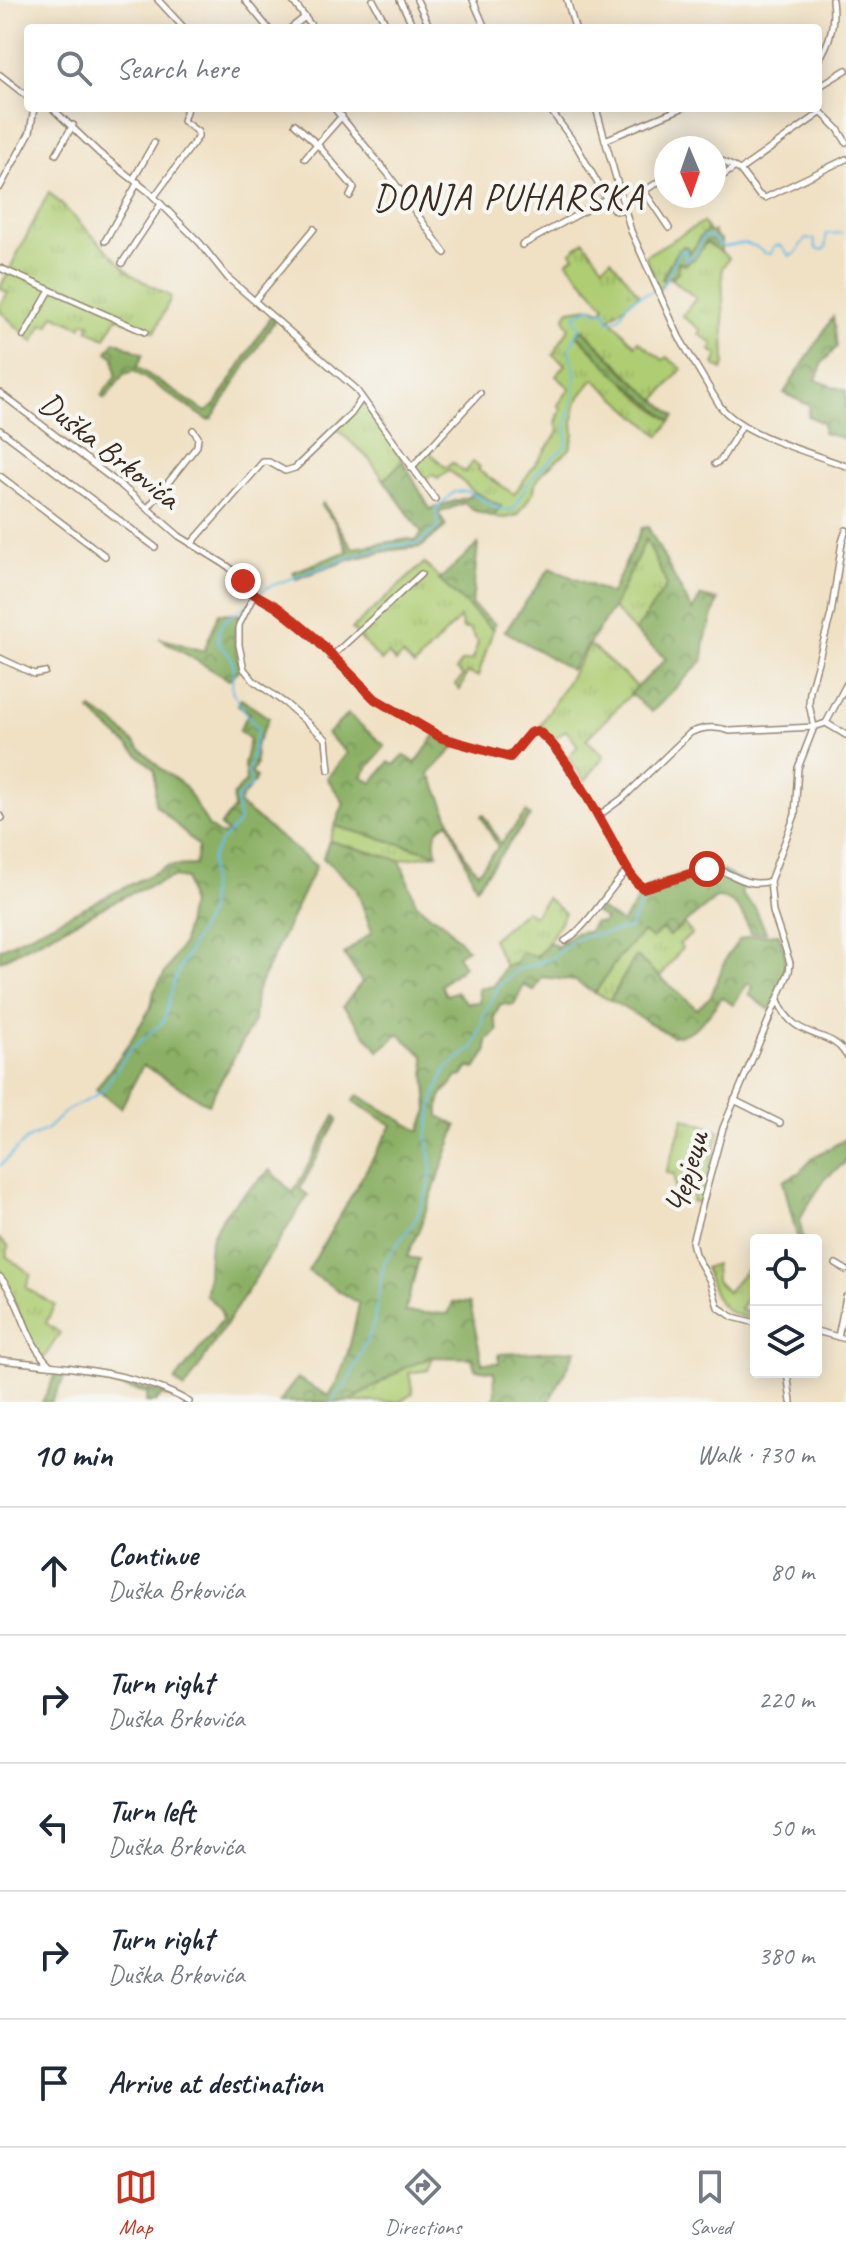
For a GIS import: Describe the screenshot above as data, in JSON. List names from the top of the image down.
{
  "streets": {
    "street": ["Duška Brkovića", "Черјеци"]
  },
  "districts": ["DONJA PUHARSKA"],
  "north": "bottom",
  "page": {
    "search": "Search here",
    "heading": ["10 min", "Walk · 730 m"],
    "list": [
      ["Continue", "Duška Brkovića", "80 m"],
      ["Turn right", "Duška Brkovića", "220 m"],
      ["Turn left", "Duška Brkovića", "50 m"],
      ["Turn right", "Duška Brkovića", "380 m"],
      "Arrive at destination"
    ],
    "nav": ["Map", "Directions", "Saved"]
  }
}
